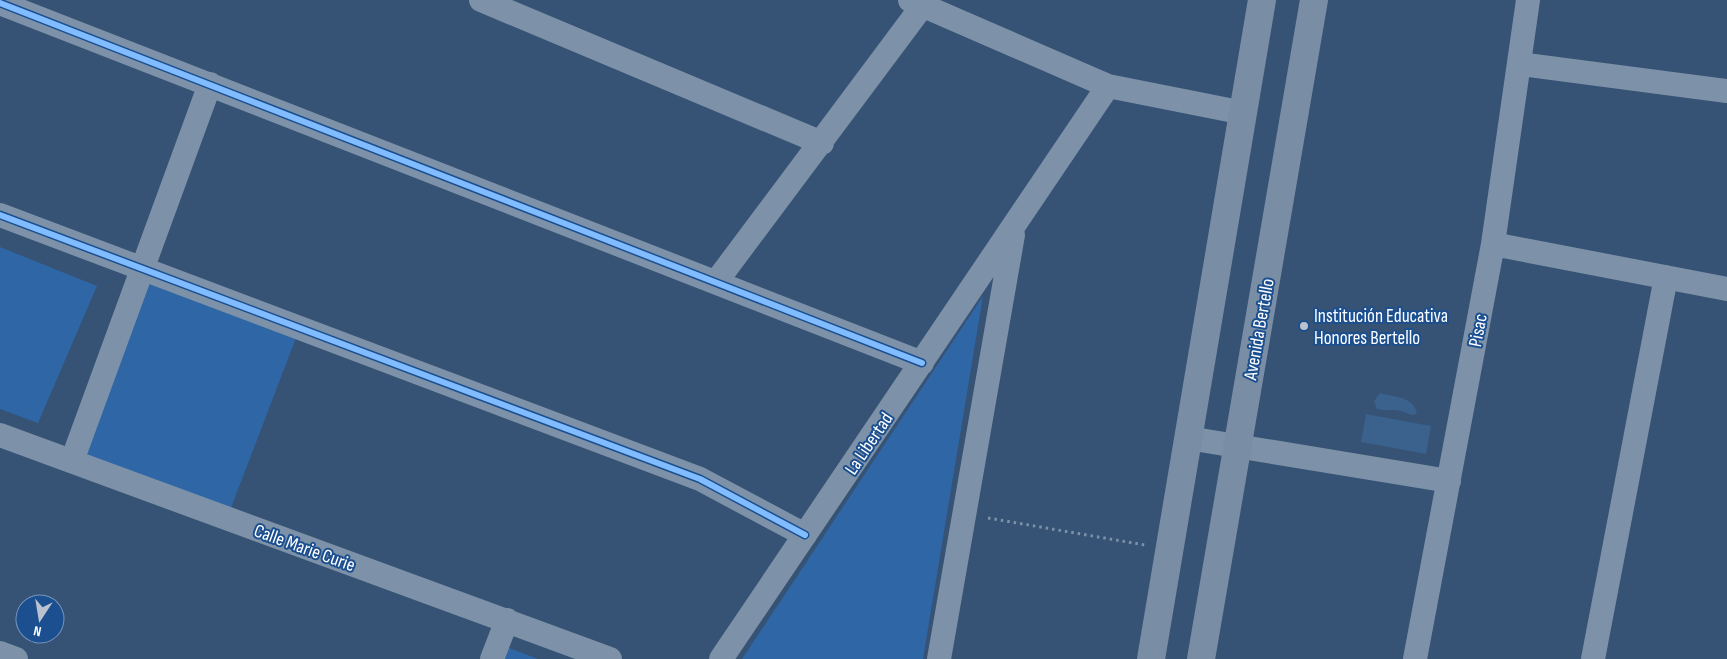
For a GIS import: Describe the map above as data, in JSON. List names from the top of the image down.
{
  "streets": {
    "main road": ["Avenida Bertello"],
    "street": ["Pisac", "La Libertad", "Calle Marie Curie"]
  },
  "places": ["Institución Educativa Honores Bertello"],
  "north": "bottom"
}
